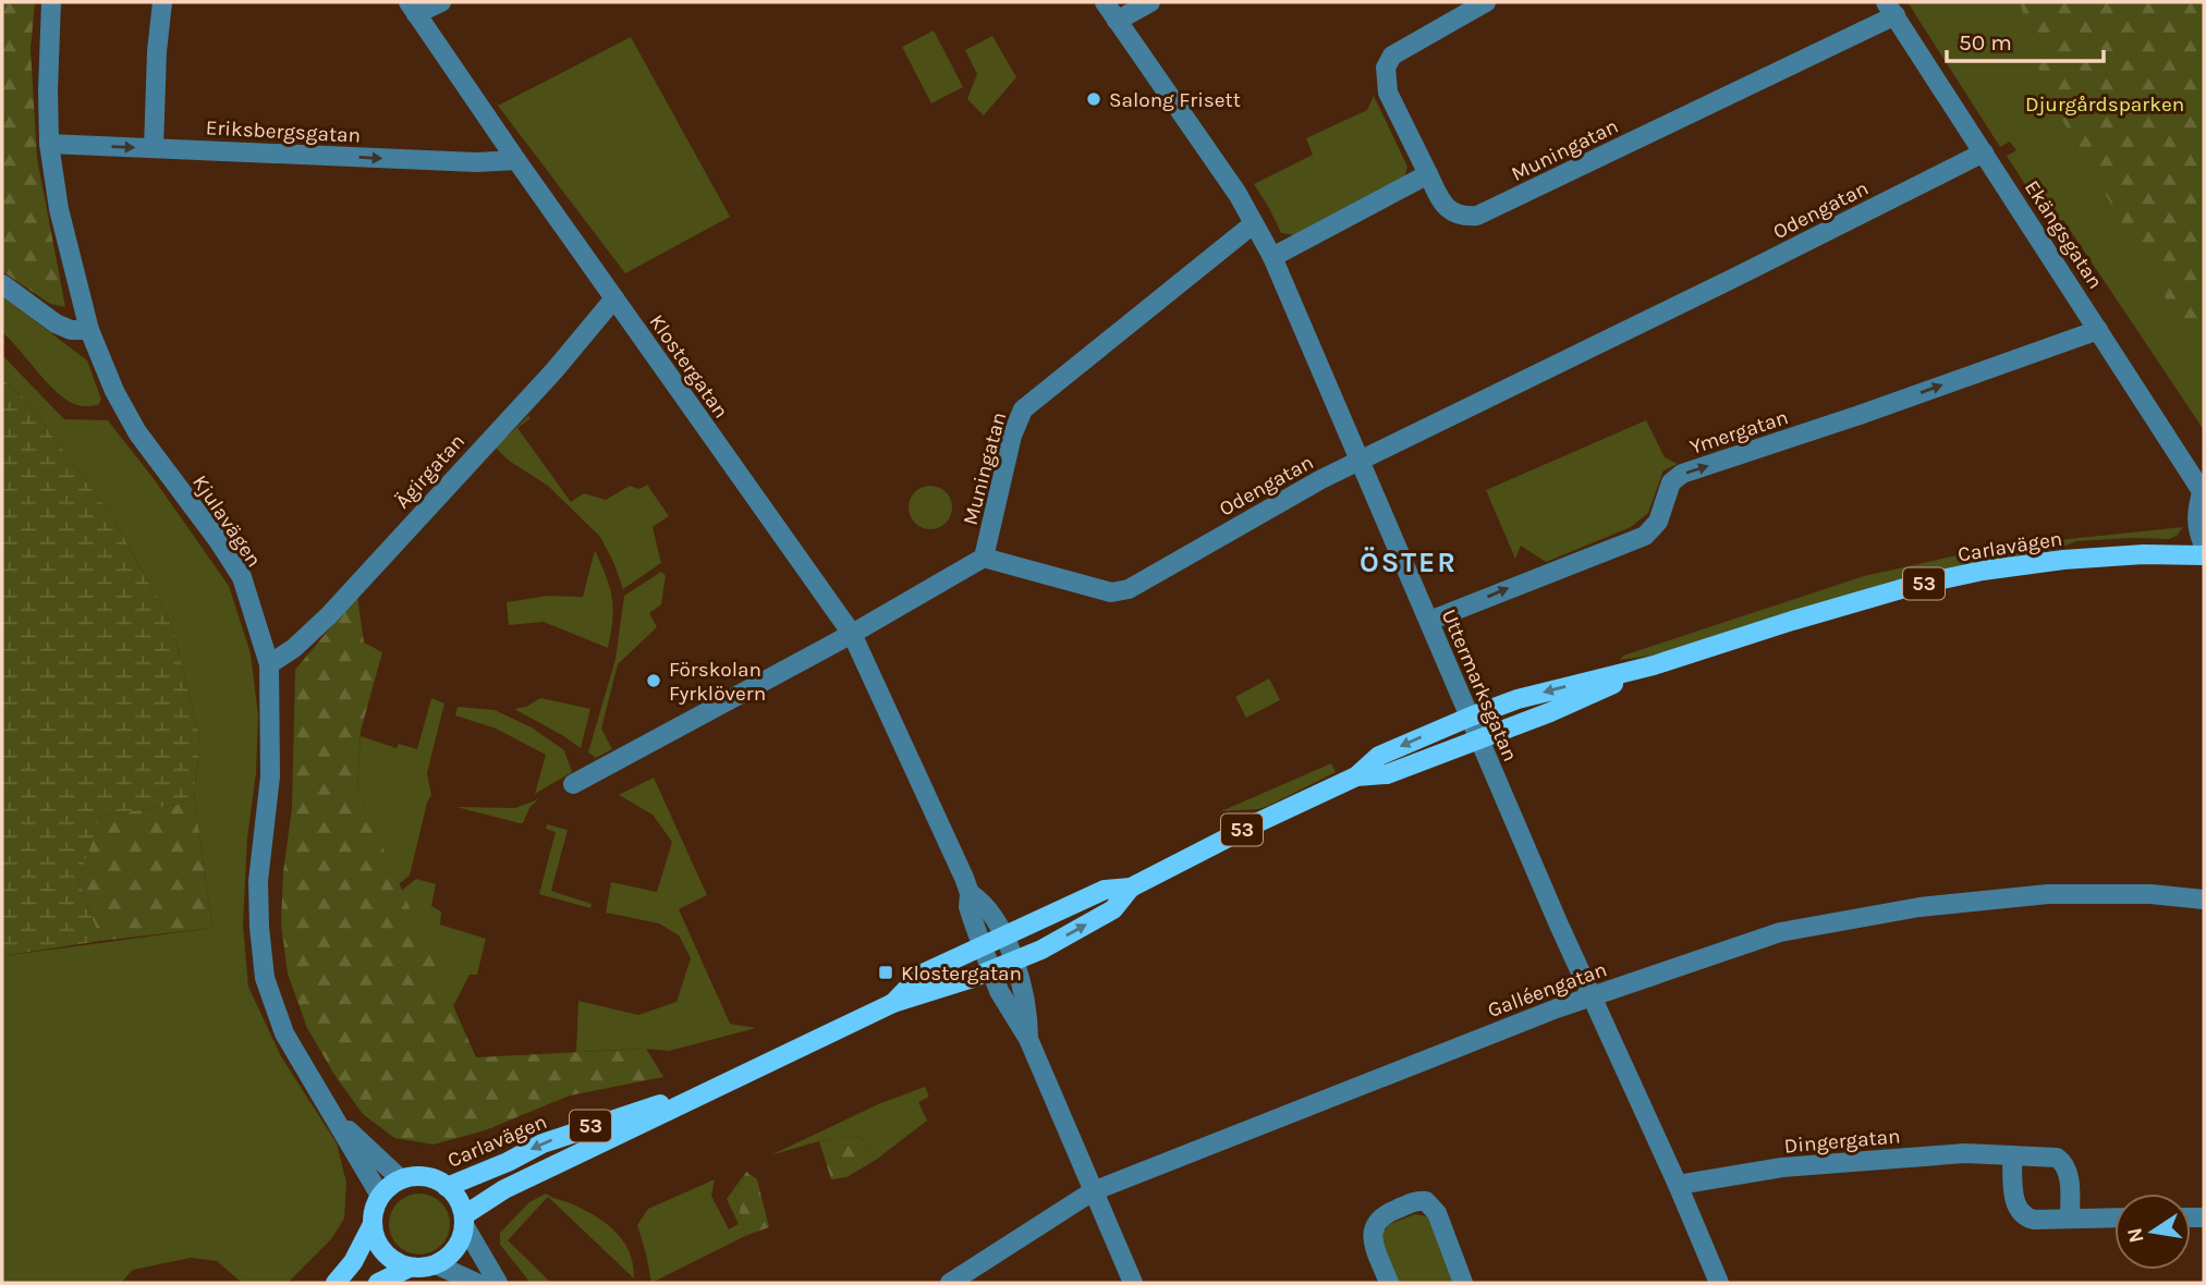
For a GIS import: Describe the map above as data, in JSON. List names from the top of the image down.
{
  "streets": {
    "main road": ["Carlavägen", "53"],
    "street": [
      "Eriksbergsgatan",
      "Muningatan",
      "Odengatan",
      "Ekängsgatan",
      "Klostergatan",
      "Ymergatan",
      "Ägirgatan",
      "Kjulavägen",
      "Uttermarksgatan",
      "Galléengatan",
      "Dingergatan"
    ]
  },
  "crossings": [
    ["Eriksbergsgatan", "Klostergatan"],
    ["Eriksbergsgatan", "Kjulavägen"],
    ["Muningatan", "Odengatan"],
    ["Muningatan", "Ekängsgatan"],
    ["Muningatan", "Uttermarksgatan"],
    ["Odengatan", "Ekängsgatan"],
    ["Odengatan", "Uttermarksgatan"],
    ["Ekängsgatan", "Ymergatan"],
    ["Klostergatan", "Ägirgatan"],
    ["Klostergatan", "Carlavägen"],
    ["Klostergatan", "Galléengatan"],
    ["Ymergatan", "Uttermarksgatan"],
    ["Ägirgatan", "Kjulavägen"],
    ["Kjulavägen", "Carlavägen"],
    ["Kjulavägen", "53"],
    ["Carlavägen", "53"],
    ["Carlavägen", "Uttermarksgatan"],
    ["Uttermarksgatan", "Galléengatan"],
    ["Uttermarksgatan", "Dingergatan"]
  ],
  "one_way": ["Eriksbergsgatan", "Ymergatan"],
  "districts": ["ÖSTER"],
  "parks": ["Djurgårdsparken"],
  "places": {
    "other": ["Salong Frisett", "Förskolan Fyrklövern"],
    "transit": ["Klostergatan"]
  },
  "scale_bar": "50 m",
  "north": "left"
}
